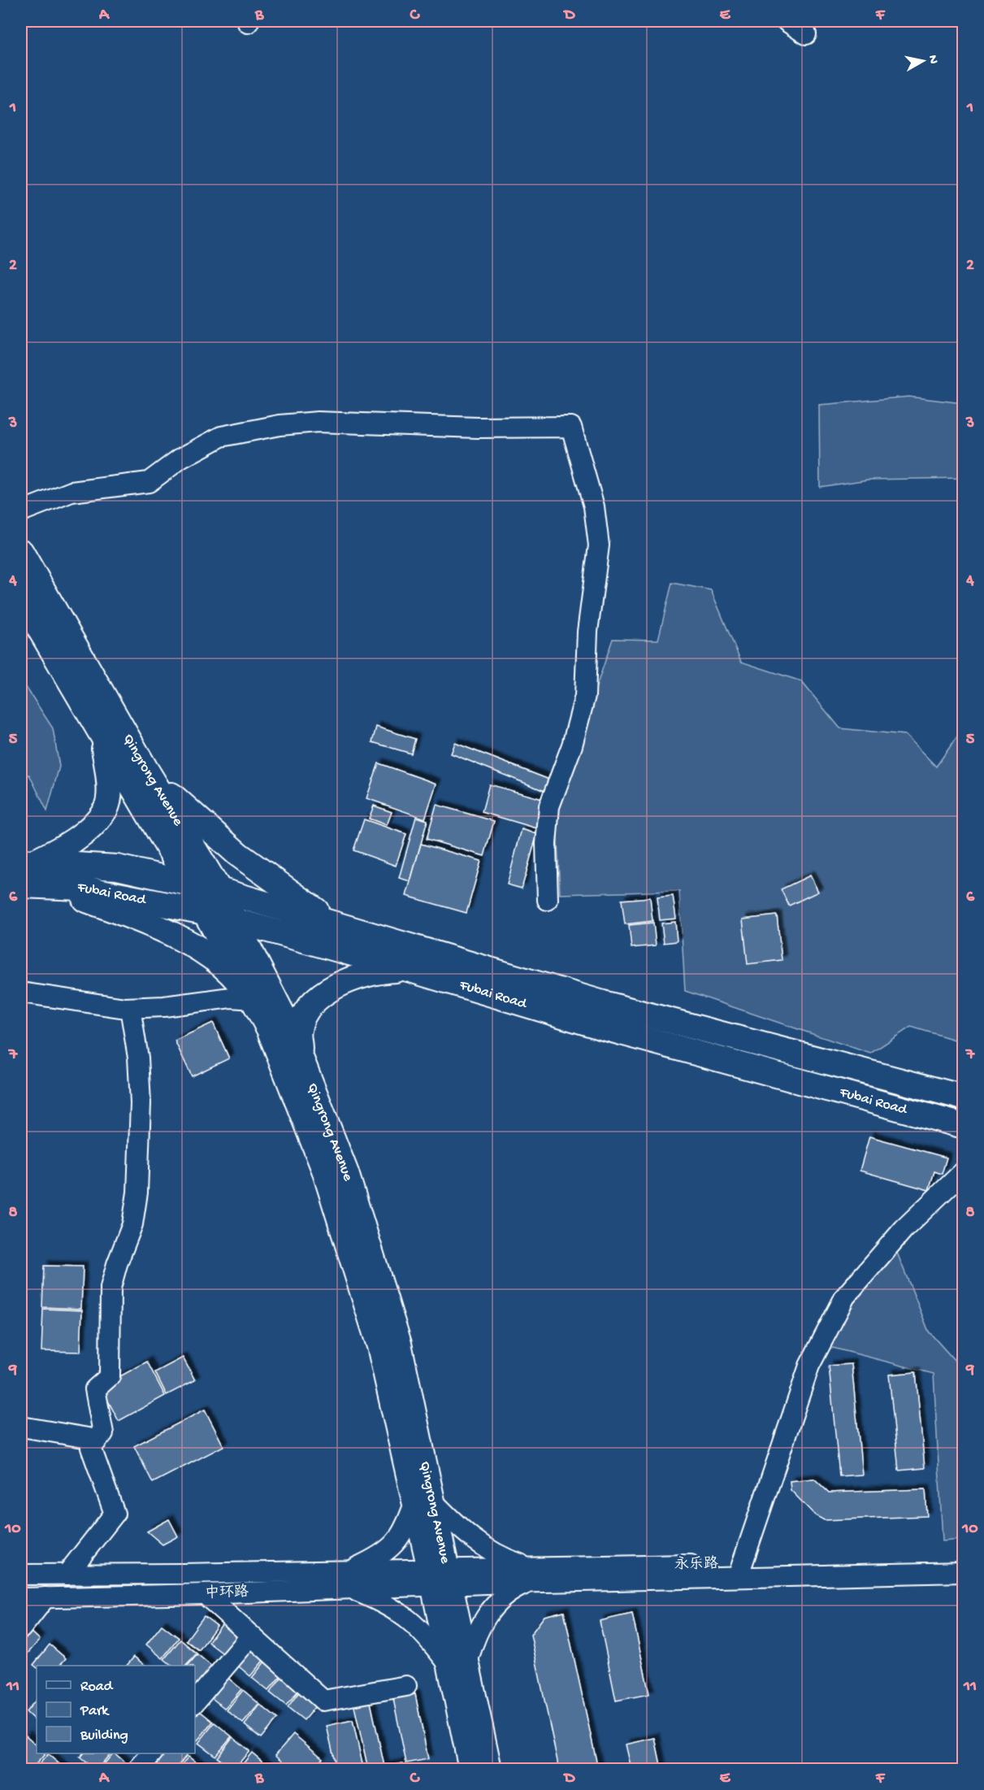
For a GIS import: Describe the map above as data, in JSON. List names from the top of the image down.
{
  "streets": {
    "main road": ["Qingrong Avenue", "Fubai Road"],
    "street": ["永乐路", "中环路"]
  },
  "crossings": [
    ["Qingrong Avenue", "Fubai Road"],
    ["Qingrong Avenue", "永乐路"],
    ["Qingrong Avenue", "中环路"],
    ["永乐路", "中环路"]
  ],
  "legend": ["Road", "Park", "Building"],
  "north": "right",
  "grid": {
    "columns": [
      "A",
      "B",
      "C",
      "D",
      "E",
      "F"
    ],
    "rows": [
      "1",
      "2",
      "3",
      "4",
      "5",
      "6",
      "7",
      "8",
      "9",
      "10",
      "11"
    ]
  }
}
